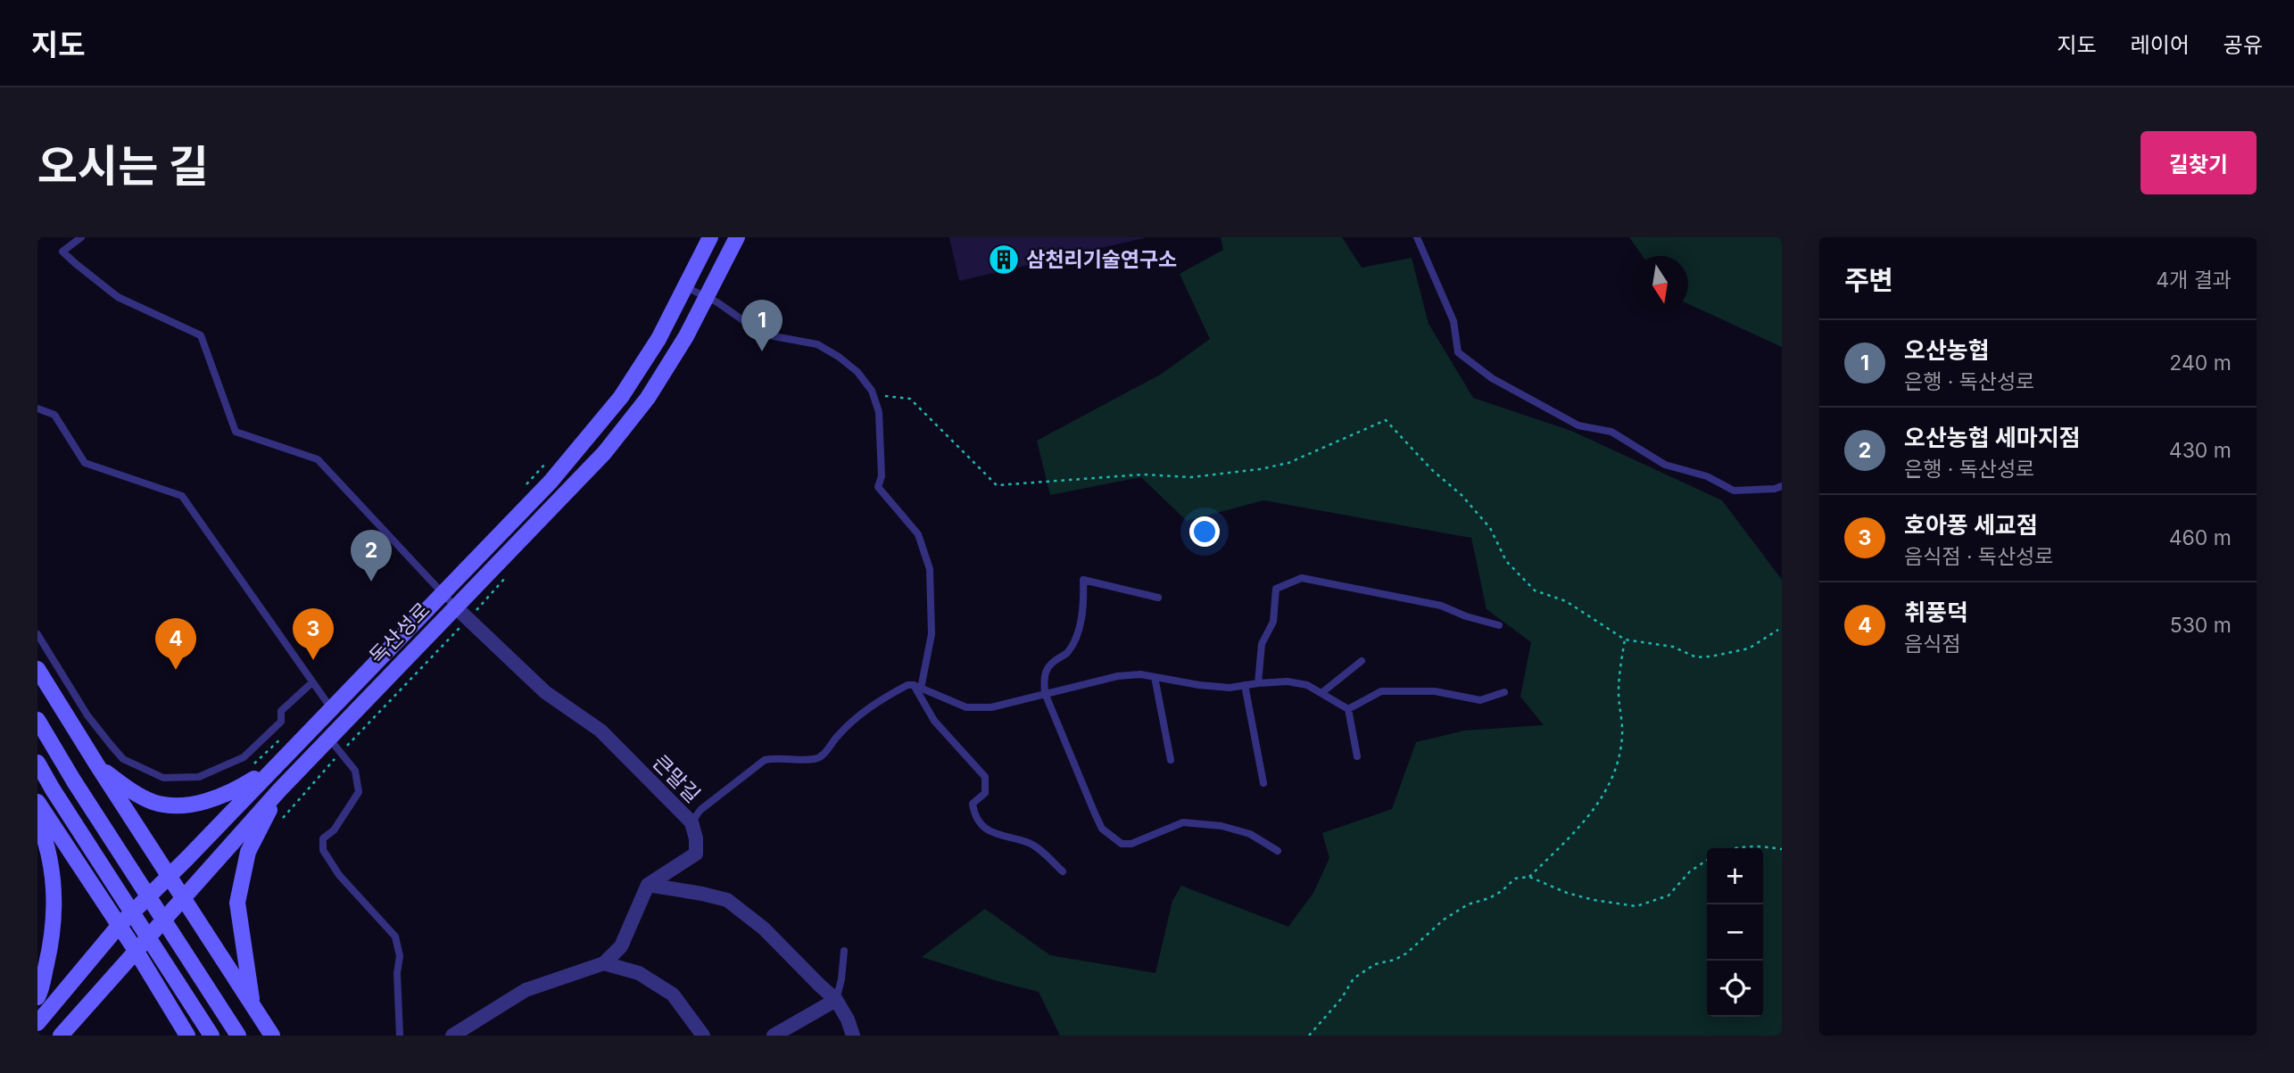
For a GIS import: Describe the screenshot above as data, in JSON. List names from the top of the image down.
{
  "streets": {
    "street": ["독산성로", "큰말길"]
  },
  "crossings": [
    ["독산성로", "큰말길"]
  ],
  "places": {
    "building": ["삼천리기술연구소"]
  },
  "north": "bottom",
  "page": {
    "header": "지도",
    "nav": ["지도", "레이어", "공유"],
    "title": "오시는 길",
    "buttons": "길찾기",
    "heading": ["주변", "4개 결과"],
    "pins": [
      "1",
      "2",
      "3",
      "4"
    ],
    "list": [
      {
        "mark": "1",
        "name": "오산농협",
        "note": "은행 · 독산성로",
        "value": "240 m"
      },
      {
        "mark": "2",
        "name": "오산농협 세마지점",
        "note": "은행 · 독산성로",
        "value": "430 m"
      },
      {
        "mark": "3",
        "name": "호아퐁 세교점",
        "note": "음식점 · 독산성로",
        "value": "460 m"
      },
      {
        "mark": "4",
        "name": "취풍덕",
        "note": "음식점",
        "value": "530 m"
      }
    ],
    "map_buttons": ["+", "−"]
  }
}
